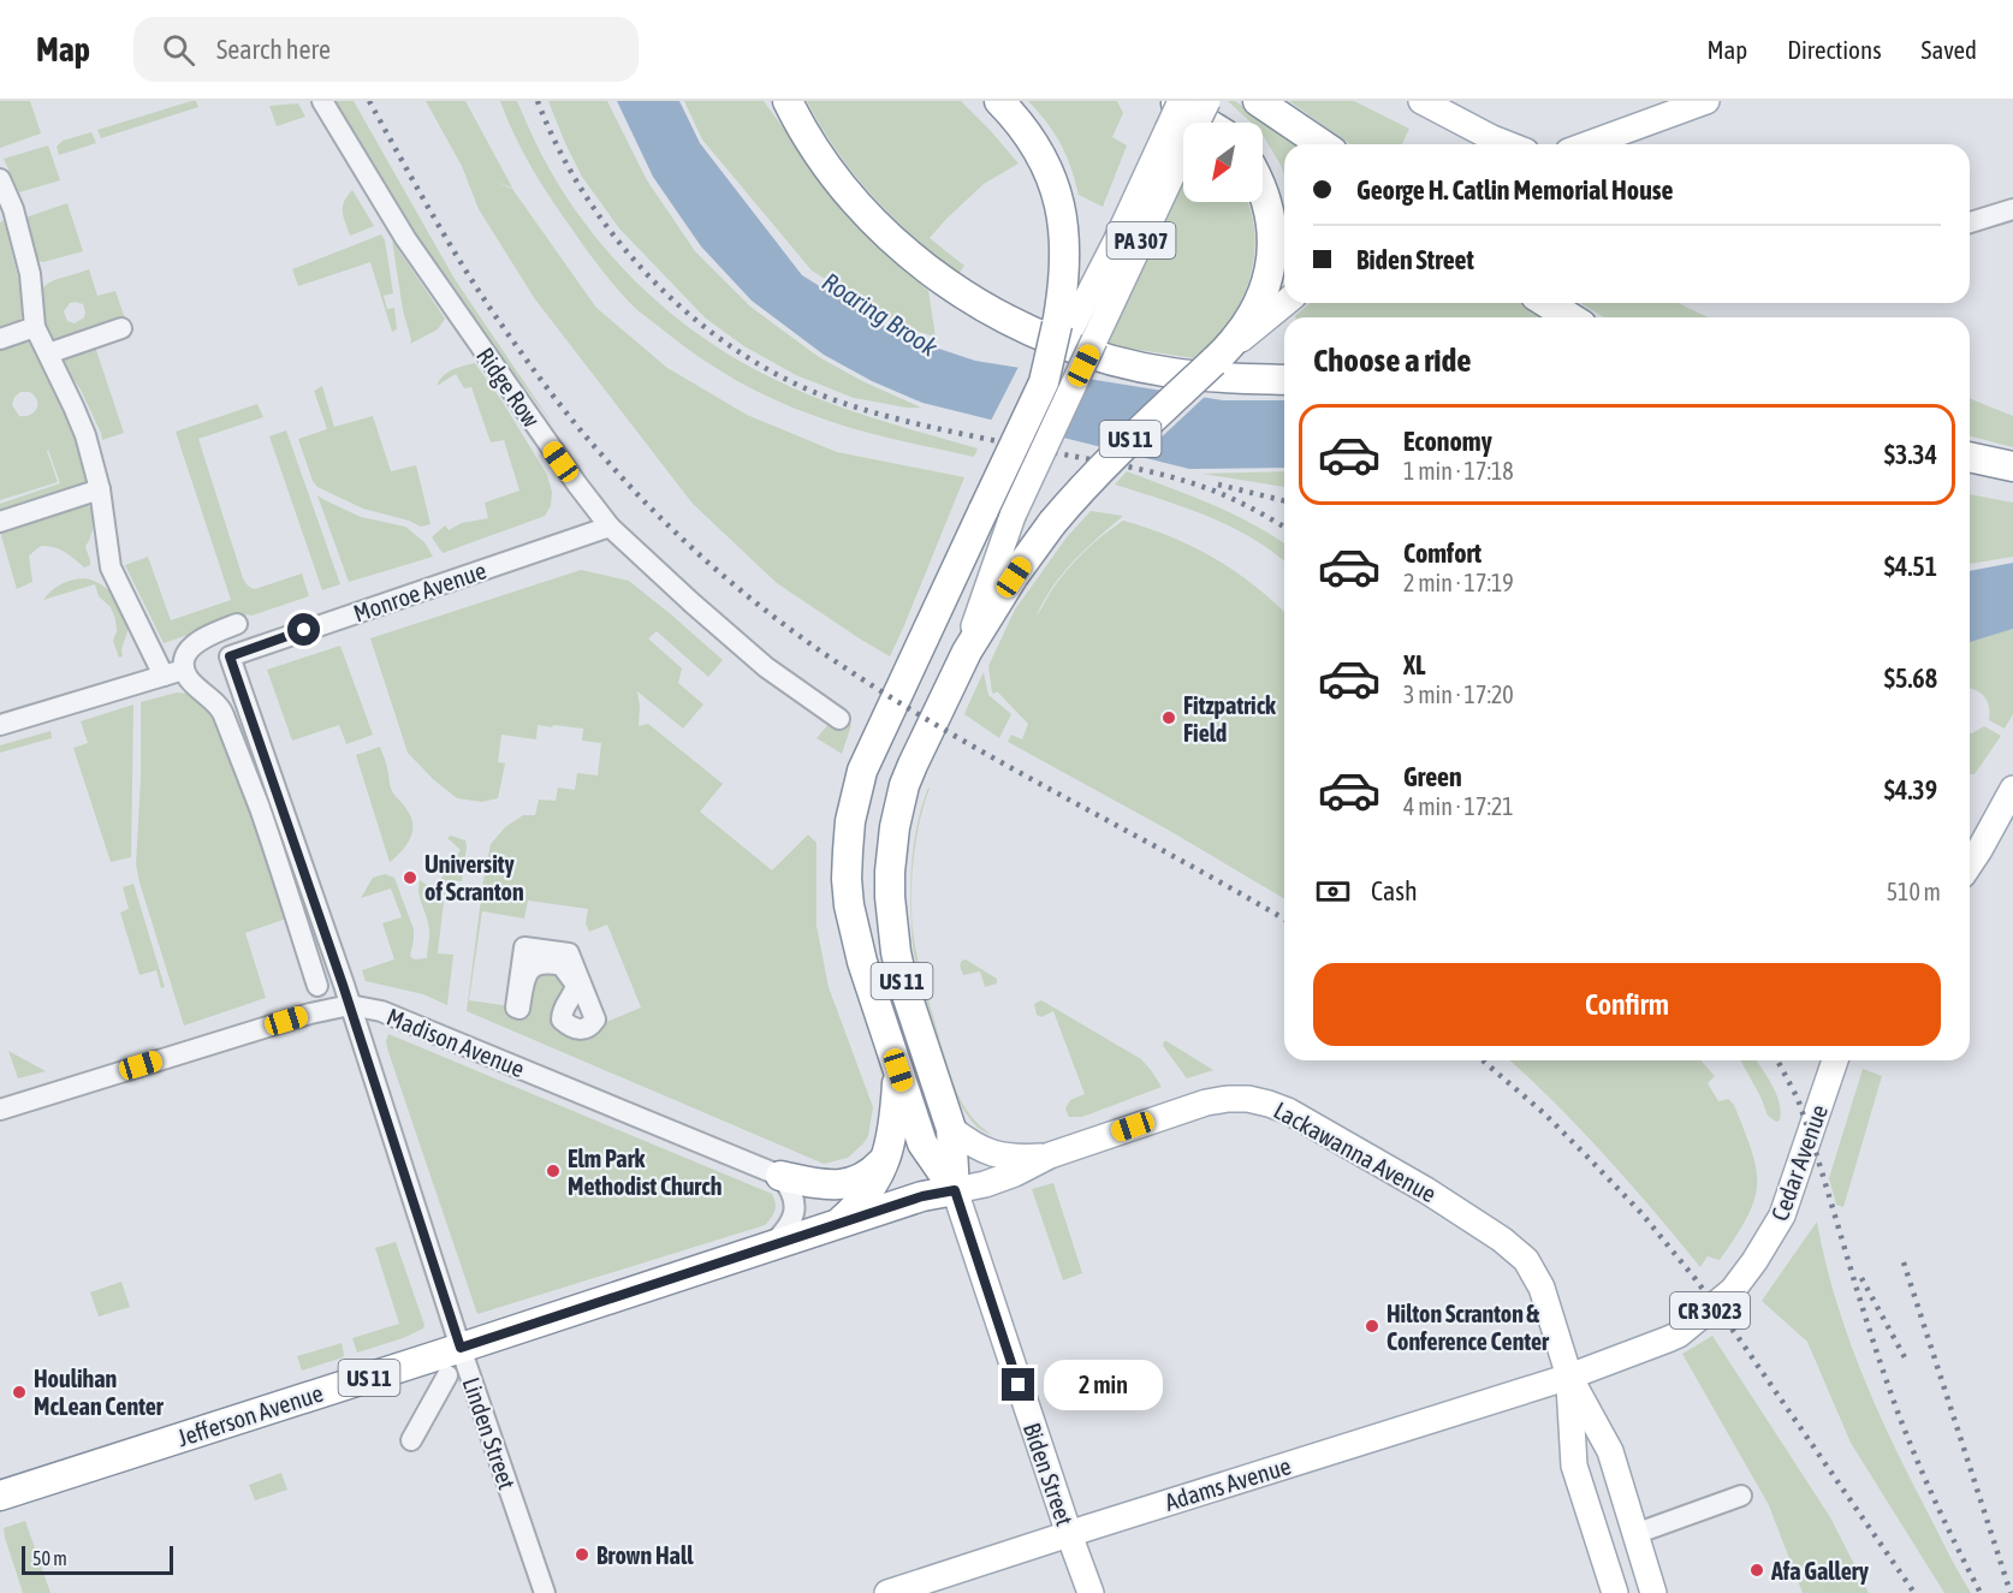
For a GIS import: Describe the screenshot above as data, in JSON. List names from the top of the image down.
{
  "streets": {
    "highway": ["US 11", "Jefferson Avenue"],
    "main road": [
      "PA 307",
      "Lackawanna Avenue",
      "Cedar Avenue",
      "CR 3023",
      "Biden Street",
      "Adams Avenue"
    ],
    "street": [
      "Ridge Row",
      "Monroe Avenue",
      "Madison Avenue",
      "Linden Street"
    ]
  },
  "crossings": [
    ["PA 307", "US 11"],
    ["Ridge Row", "Monroe Avenue"],
    ["US 11", "Lackawanna Avenue"],
    ["US 11", "Jefferson Avenue"],
    ["US 11", "Biden Street"],
    ["Monroe Avenue", "Linden Street"],
    ["Madison Avenue", "Linden Street"],
    ["Lackawanna Avenue", "Cedar Avenue"],
    ["Lackawanna Avenue", "Jefferson Avenue"],
    ["Lackawanna Avenue", "Biden Street"],
    ["Lackawanna Avenue", "Adams Avenue"],
    ["Cedar Avenue", "Adams Avenue"],
    ["Jefferson Avenue", "Linden Street"],
    ["Jefferson Avenue", "Biden Street"],
    ["Biden Street", "Adams Avenue"]
  ],
  "water": ["Roaring Brook"],
  "places": [
    "Fitzpatrick Field",
    "University of Scranton",
    "Elm Park Methodist Church",
    "Hilton Scranton & Conference Center",
    "Houlihan McLean Center",
    "Brown Hall",
    "Afa Gallery"
  ],
  "scale_bar": "50 m",
  "north": "bottom left",
  "page": {
    "header": "Map",
    "search": "Search here",
    "nav": ["Map", "Directions", "Saved"],
    "banner": ["George H. Catlin Memorial House", "Biden Street"],
    "heading": "Choose a ride",
    "list": [
      {
        "name": "Economy",
        "note": "1 min · 17:18",
        "value": "$3.34"
      },
      {
        "name": "Comfort",
        "note": "2 min · 17:19",
        "value": "$4.51"
      },
      {
        "name": "XL",
        "note": "3 min · 17:20",
        "value": "$5.68"
      },
      {
        "name": "Green",
        "note": "4 min · 17:21",
        "value": "$4.39"
      }
    ],
    "pay": ["Cash", "510 m"],
    "buttons": "Confirm",
    "bubble": "2 min",
    "scale": "50 m"
  }
}
